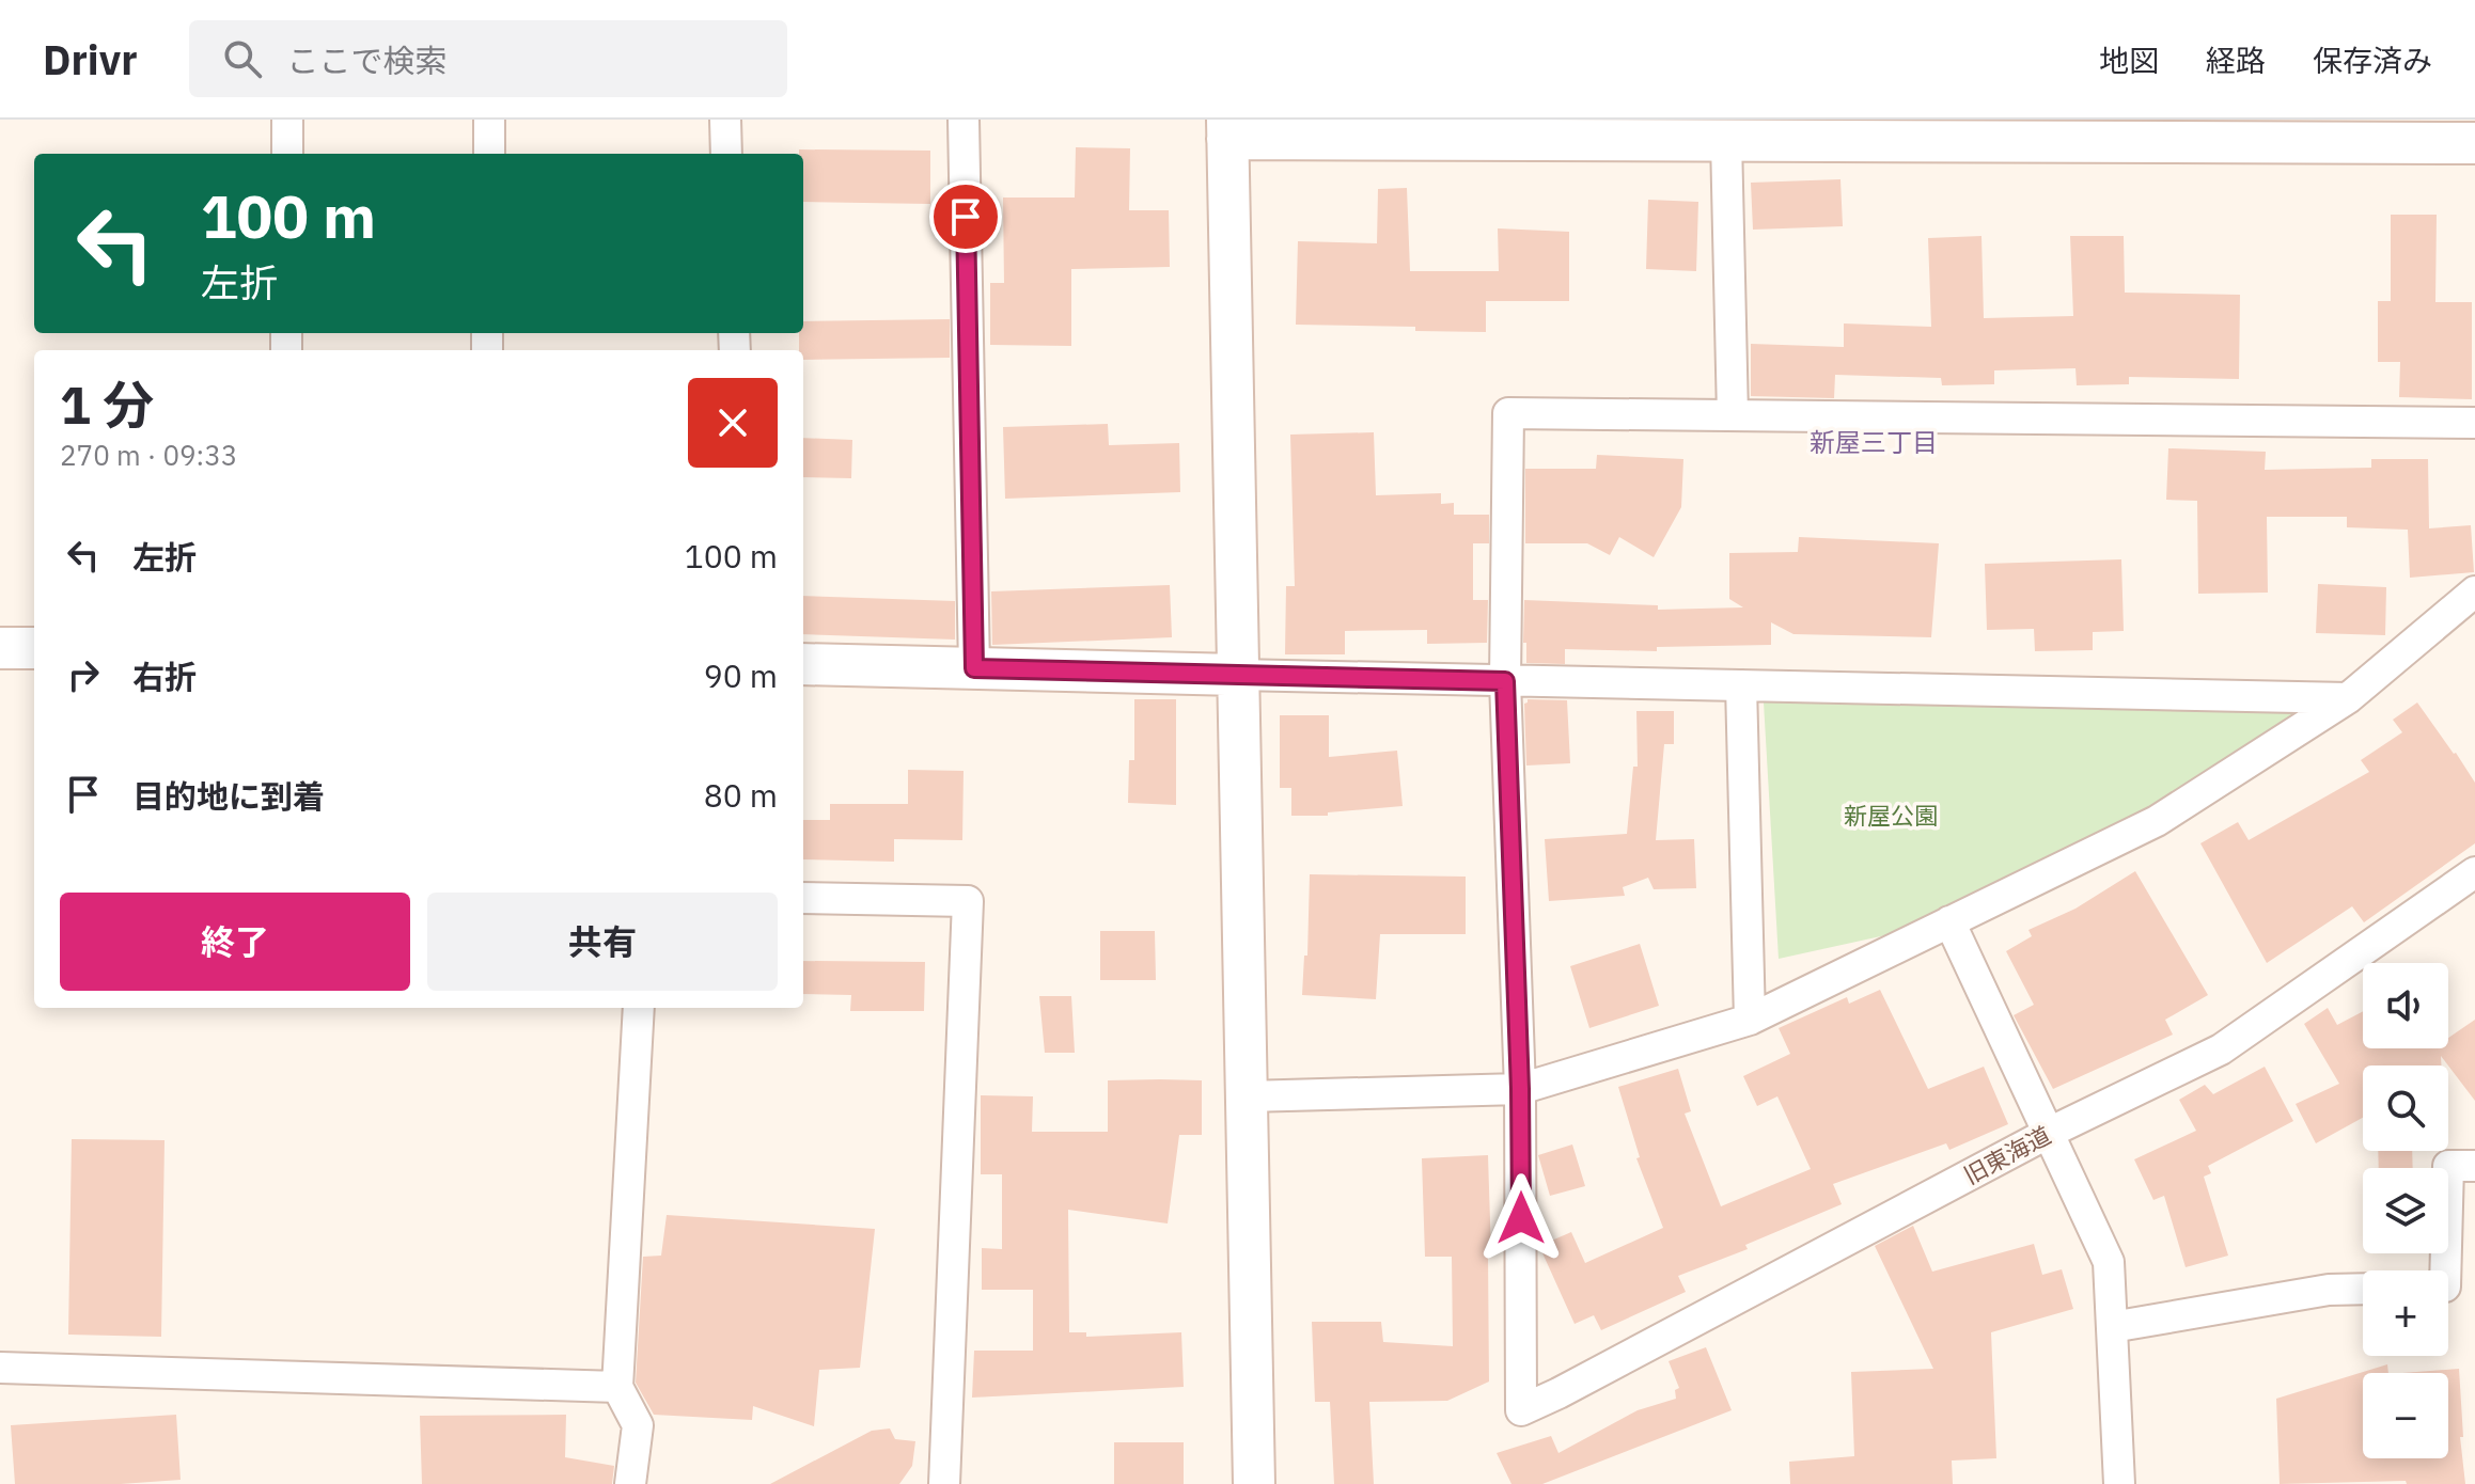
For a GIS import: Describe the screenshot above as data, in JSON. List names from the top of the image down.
{
  "streets": {
    "street": ["旧東海道"]
  },
  "districts": ["新屋三丁目"],
  "parks": ["新屋公園"],
  "page": {
    "header": "Drivr",
    "search": "ここで検索",
    "nav": ["地図", "経路", "保存済み"],
    "turn": ["100 m", "左折"],
    "heading": ["1 分", "270 m · 09:33"],
    "list": [
      {
        "name": "左折",
        "value": "100 m"
      },
      {
        "name": "右折",
        "value": "90 m"
      },
      {
        "name": "目的地に到着",
        "value": "80 m"
      }
    ],
    "buttons": ["終了", "共有"],
    "map_buttons": ["+", "−"]
  }
}
